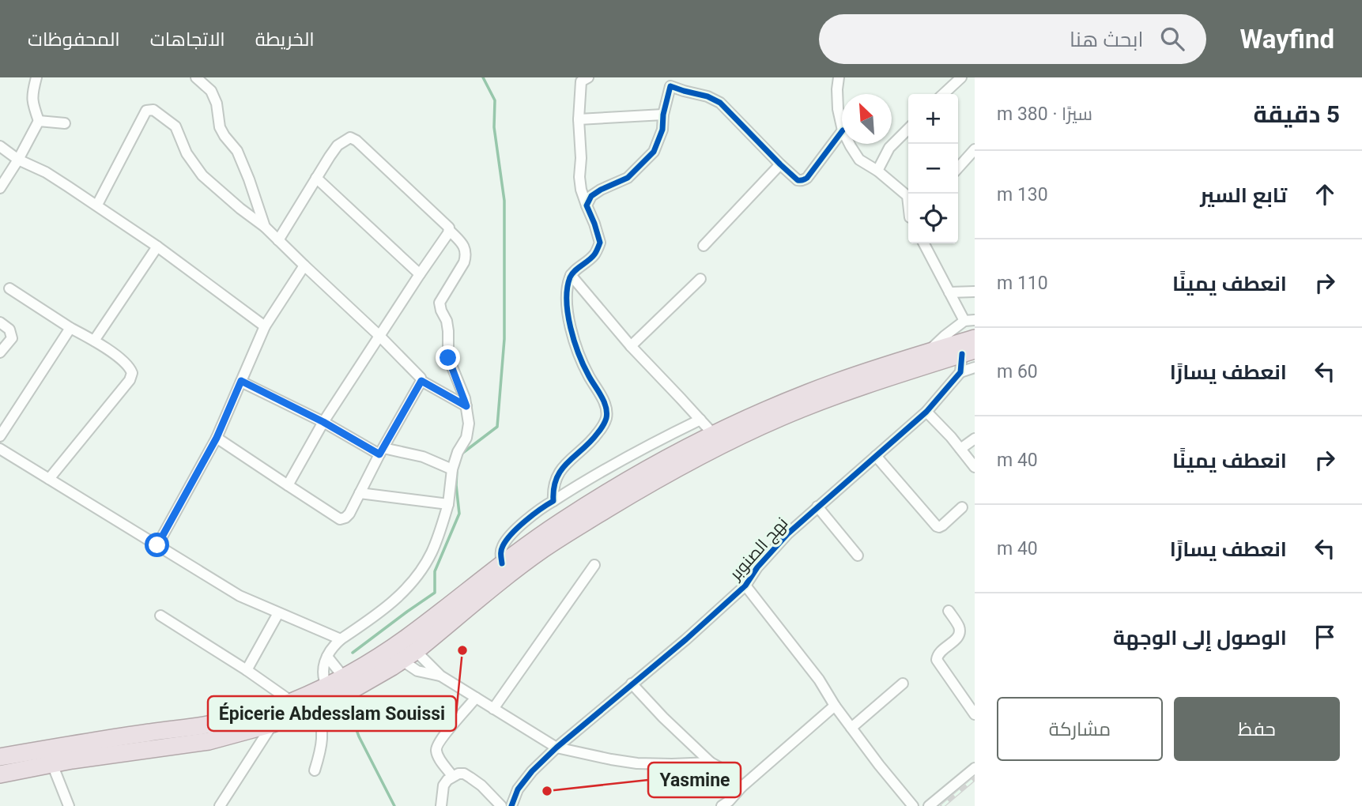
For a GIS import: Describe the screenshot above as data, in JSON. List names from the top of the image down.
{
  "streets": {
    "street": ["نهج الصنوبر"]
  },
  "places": ["Épicerie Abdesslam Souissi", "Yasmine"],
  "north": "top left",
  "page": {
    "header": "Wayfind",
    "search": "ابحث هنا",
    "nav": ["الخريطة", "الاتجاهات", "المحفوظات"],
    "heading": ["5 دقيقة", "سيرًا · 380 m"],
    "map_buttons": ["+", "−"],
    "list": [
      ["تابع السير", "130 m"],
      ["انعطف يمينًا", "110 m"],
      ["انعطف يسارًا", "60 m"],
      ["انعطف يمينًا", "40 m"],
      ["انعطف يسارًا", "40 m"],
      "الوصول إلى الوجهة"
    ],
    "buttons": ["حفظ", "مشاركة"]
  }
}
